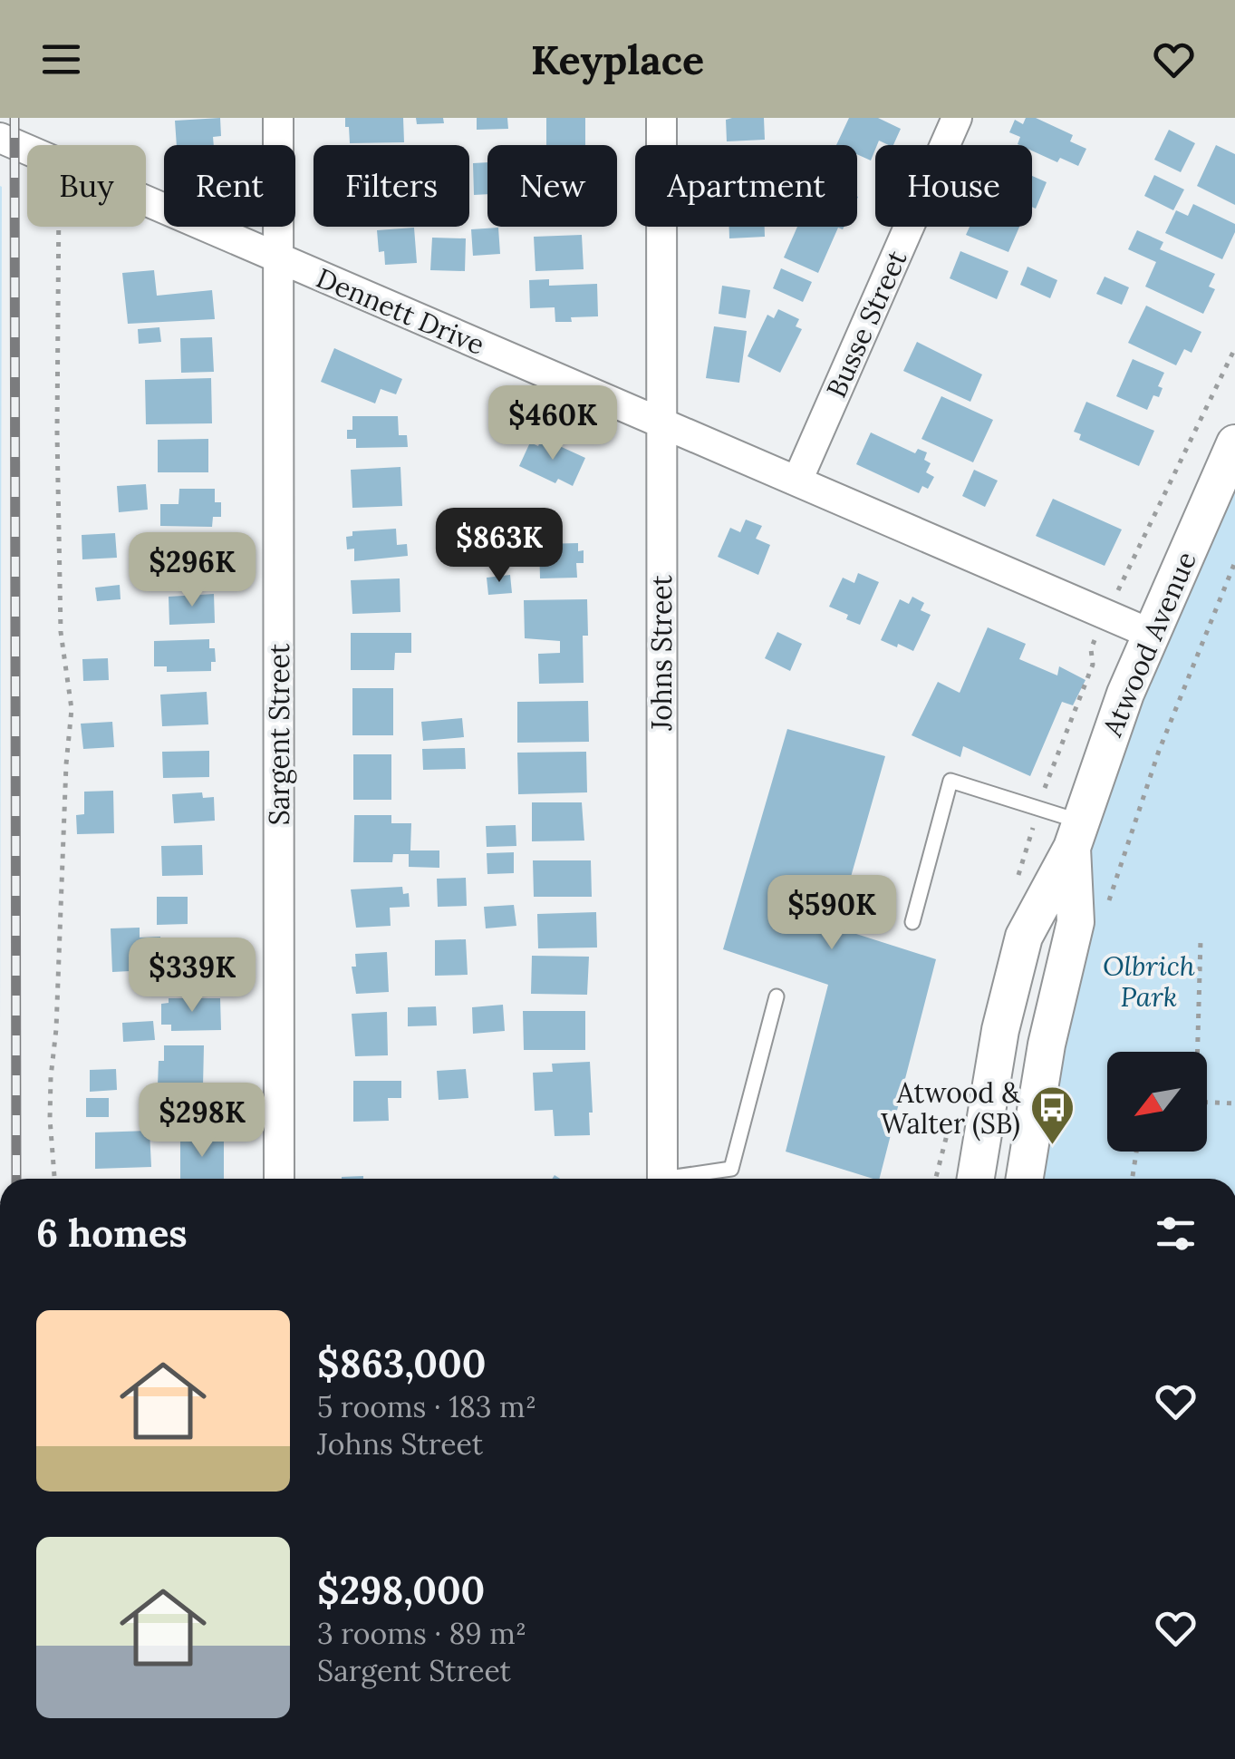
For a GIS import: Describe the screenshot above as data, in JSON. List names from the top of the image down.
{
  "streets": {
    "street": [
      "Dennett Drive",
      "Busse Street",
      "Atwood Avenue",
      "Johns Street",
      "Sargent Street"
    ]
  },
  "crossings": [
    ["Dennett Drive", "Busse Street"],
    ["Dennett Drive", "Atwood Avenue"],
    ["Dennett Drive", "Johns Street"],
    ["Dennett Drive", "Sargent Street"]
  ],
  "parks": ["Olbrich Park"],
  "places": {
    "bus stop": ["Atwood & Walter (SB)"]
  },
  "north": "bottom left",
  "page": {
    "header": "Keyplace",
    "chip": [
      "Buy",
      "Rent",
      "Filters",
      "New",
      "Apartment",
      "House"
    ],
    "price": [
      "$460K",
      "$863K",
      "$296K",
      "$590K",
      "$339K",
      "$298K"
    ],
    "heading": "6 homes",
    "list": [
      {
        "name": "$863,000",
        "note": "5 rooms · 183 m² · Johns Street"
      },
      {
        "name": "$298,000",
        "note": "3 rooms · 89 m² · Sargent Street"
      }
    ]
  }
}
